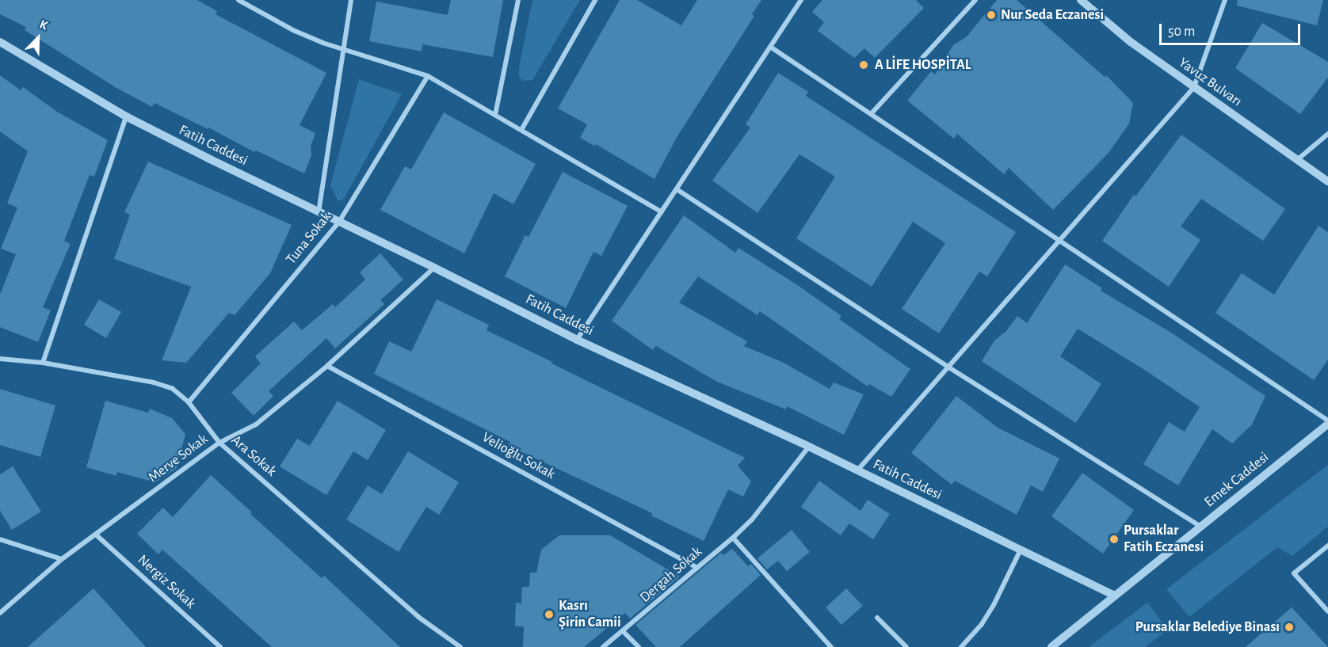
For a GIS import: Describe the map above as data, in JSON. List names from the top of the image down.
{
  "streets": {
    "street": [
      "Yavuz Bulvarı",
      "Fatih Caddesi",
      "Tuna Sokak",
      "Ara Sokak",
      "Velioğlu Sokak",
      "Merve Sokak",
      "Emek Caddesi",
      "Dergah Sokak",
      "Nergiz Sokak"
    ]
  },
  "crossings": [
    ["Fatih Caddesi", "Tuna Sokak"],
    ["Fatih Caddesi", "Merve Sokak"],
    ["Fatih Caddesi", "Emek Caddesi"],
    ["Fatih Caddesi", "Dergah Sokak"],
    ["Tuna Sokak", "Ara Sokak"],
    ["Ara Sokak", "Merve Sokak"],
    ["Velioğlu Sokak", "Merve Sokak"],
    ["Velioğlu Sokak", "Dergah Sokak"],
    ["Merve Sokak", "Nergiz Sokak"]
  ],
  "places": [
    "Nur Seda Eczanesi",
    "A LİFE HOSPİTAL",
    "Pursaklar Fatih Eczanesi",
    "Kasrı Şirin Camii",
    "Pursaklar Belediye Binası"
  ],
  "scale_bar": "50 m",
  "north": "top right"
}
